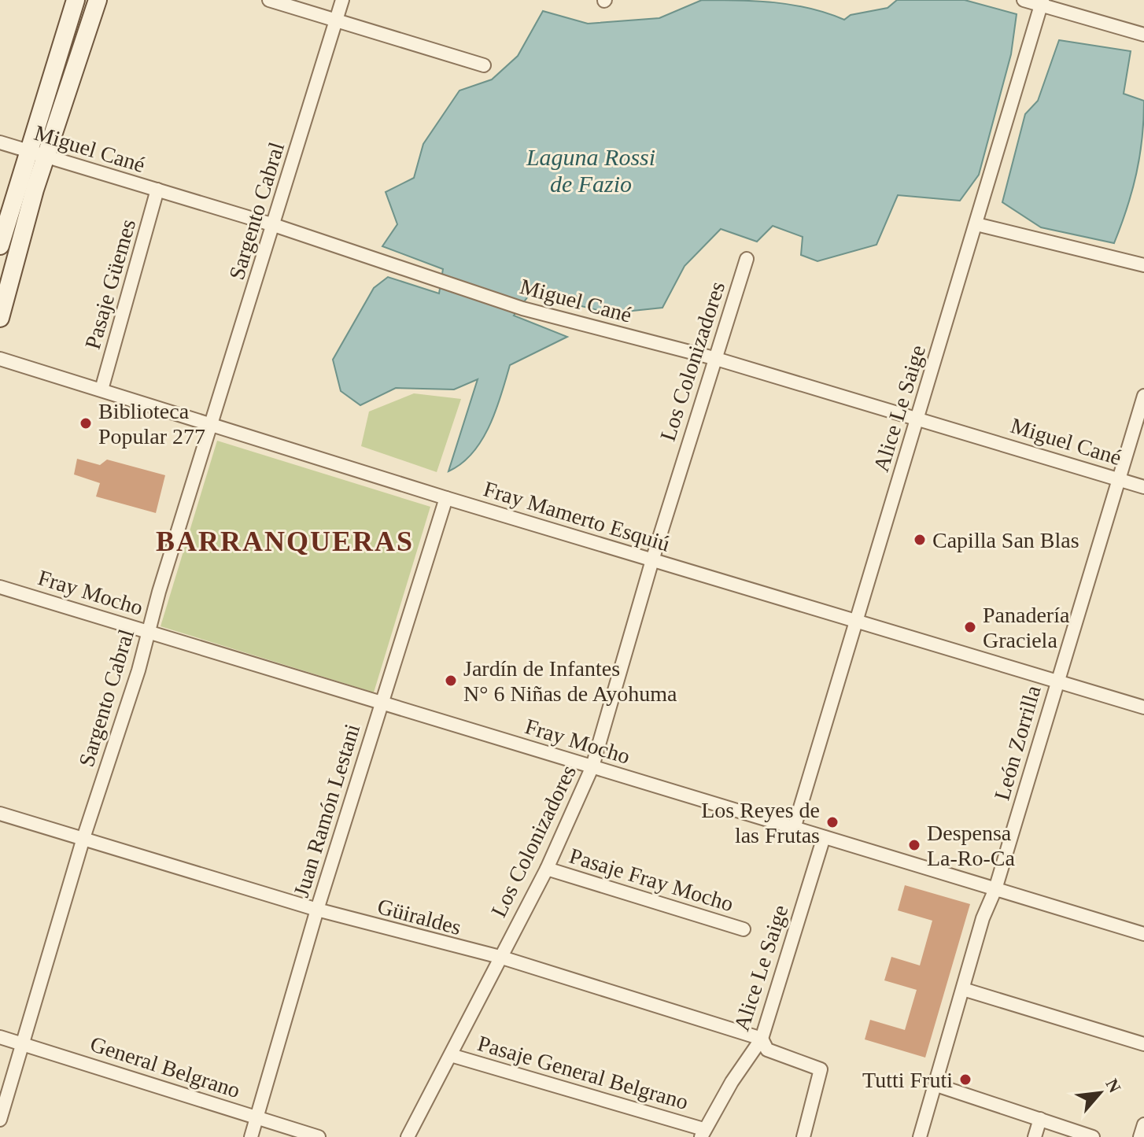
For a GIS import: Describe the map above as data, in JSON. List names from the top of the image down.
{
  "streets": {
    "street": [
      "Miguel Cané",
      "Sargento Cabral",
      "Pasaje Güemes",
      "Los Colonizadores",
      "Alice Le Saige",
      "Fray Mamerto Esquiú",
      "Fray Mocho",
      "León Zorrilla",
      "Juan Ramón Lestani",
      "Pasaje Fray Mocho",
      "Güiraldes",
      "General Belgrano",
      "Pasaje General Belgrano"
    ]
  },
  "crossings": [
    ["Miguel Cané", "Sargento Cabral"],
    ["Miguel Cané", "Pasaje Güemes"],
    ["Miguel Cané", "Los Colonizadores"],
    ["Miguel Cané", "Alice Le Saige"],
    ["Miguel Cané", "León Zorrilla"],
    ["Sargento Cabral", "Fray Mamerto Esquiú"],
    ["Sargento Cabral", "Fray Mocho"],
    ["Sargento Cabral", "Güiraldes"],
    ["Sargento Cabral", "General Belgrano"],
    ["Pasaje Güemes", "Fray Mamerto Esquiú"],
    ["Los Colonizadores", "Fray Mamerto Esquiú"],
    ["Los Colonizadores", "Fray Mocho"],
    ["Los Colonizadores", "Pasaje Fray Mocho"],
    ["Los Colonizadores", "Güiraldes"],
    ["Los Colonizadores", "Pasaje General Belgrano"],
    ["Alice Le Saige", "Fray Mamerto Esquiú"],
    ["Alice Le Saige", "Fray Mocho"],
    ["Alice Le Saige", "Güiraldes"],
    ["Alice Le Saige", "Pasaje General Belgrano"],
    ["Fray Mamerto Esquiú", "León Zorrilla"],
    ["Fray Mamerto Esquiú", "Juan Ramón Lestani"],
    ["Fray Mocho", "León Zorrilla"],
    ["Fray Mocho", "Juan Ramón Lestani"],
    ["Juan Ramón Lestani", "Güiraldes"],
    ["Juan Ramón Lestani", "General Belgrano"]
  ],
  "districts": ["BARRANQUERAS"],
  "water": ["Laguna Rossi de Fazio"],
  "places": [
    "Biblioteca Popular 277",
    "Capilla San Blas",
    "Panadería Graciela",
    "Jardín de Infantes N° 6 Niñas de Ayohuma",
    "Los Reyes de las Frutas",
    "Despensa La-Ro-Ca",
    "Tutti Fruti"
  ],
  "north": "top right"
}
